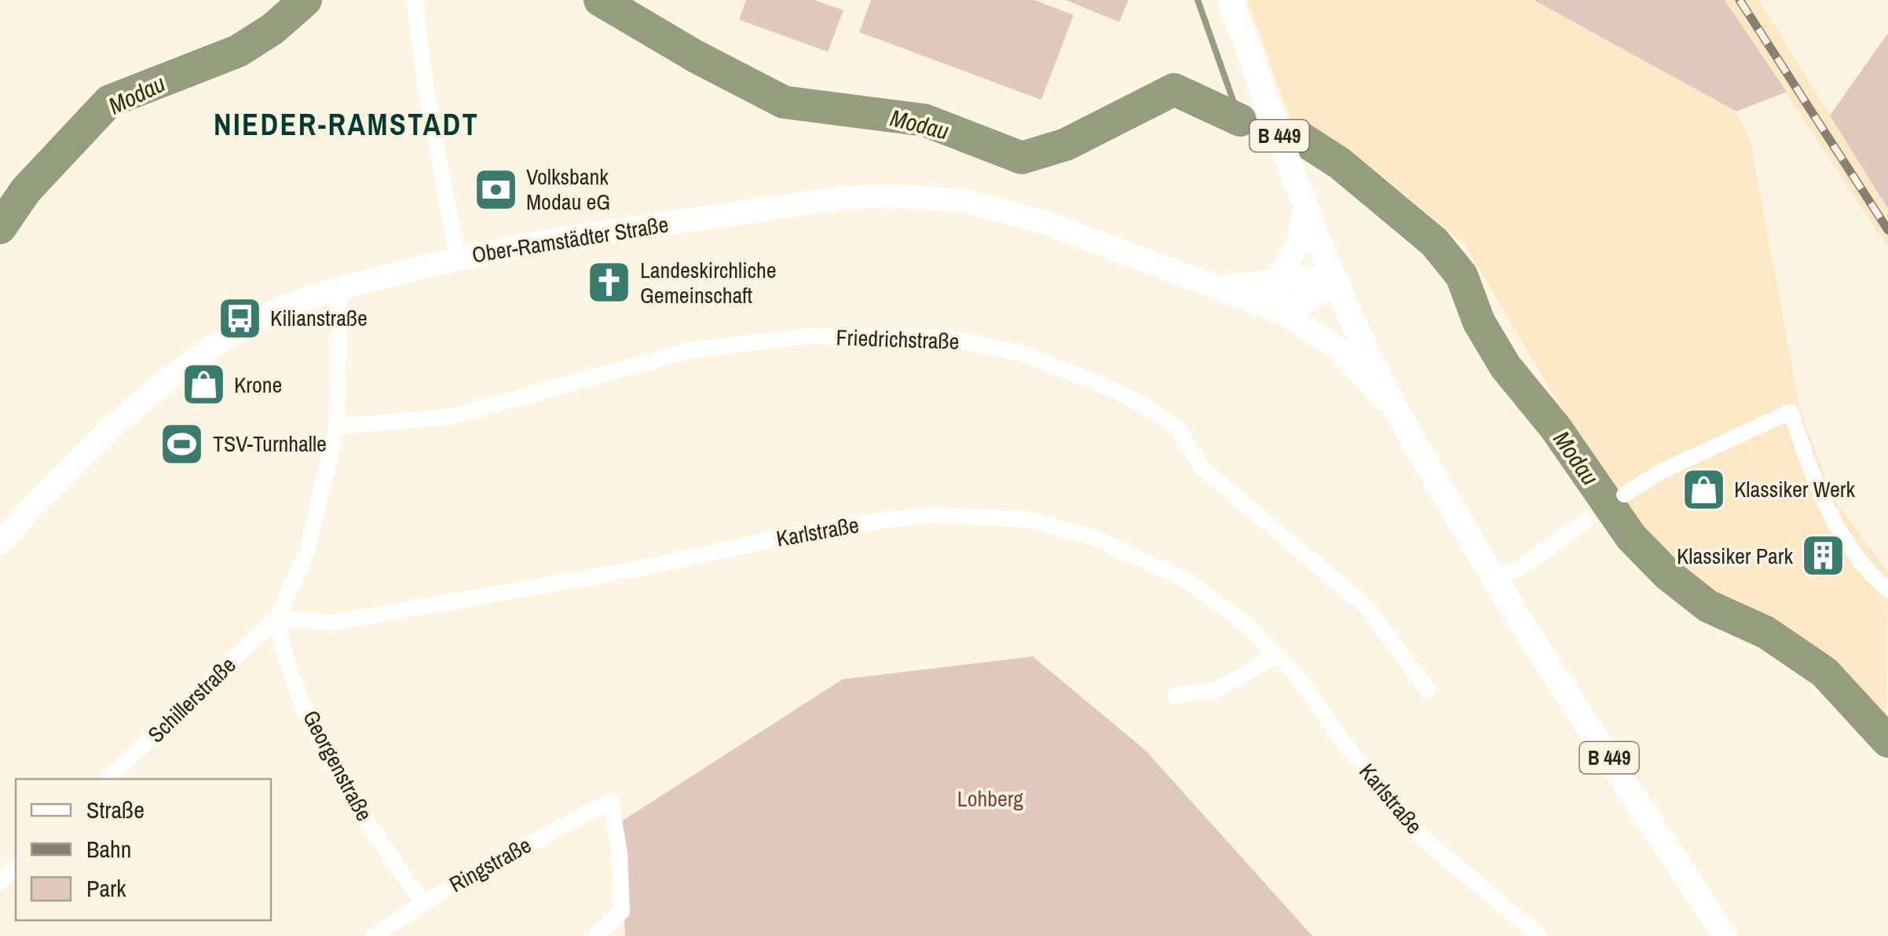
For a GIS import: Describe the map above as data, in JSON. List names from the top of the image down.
{
  "streets": {
    "main road": ["B 449", "Ober-Ramstädter Straße"],
    "street": [
      "Friedrichstraße",
      "Karlstraße",
      "Schillerstraße",
      "Georgenstraße",
      "Ringstraße"
    ]
  },
  "crossings": [
    ["B 449", "Ober-Ramstädter Straße"],
    ["Karlstraße", "Schillerstraße"],
    ["Karlstraße", "Georgenstraße"],
    ["Schillerstraße", "Georgenstraße"],
    ["Georgenstraße", "Ringstraße"]
  ],
  "districts": ["NIEDER-RAMSTADT"],
  "water": ["Modau"],
  "parks": ["Lohberg"],
  "places": {
    "bank": ["Volksbank Modau eG"],
    "church": ["Landeskirchliche Gemeinschaft"],
    "bus stop": ["Kilianstraße"],
    "shop": ["Krone", "Klassiker Werk"],
    "sports": ["TSV-Turnhalle"],
    "building": ["Klassiker Park"]
  },
  "legend": ["Straße", "Bahn", "Park"]
}
